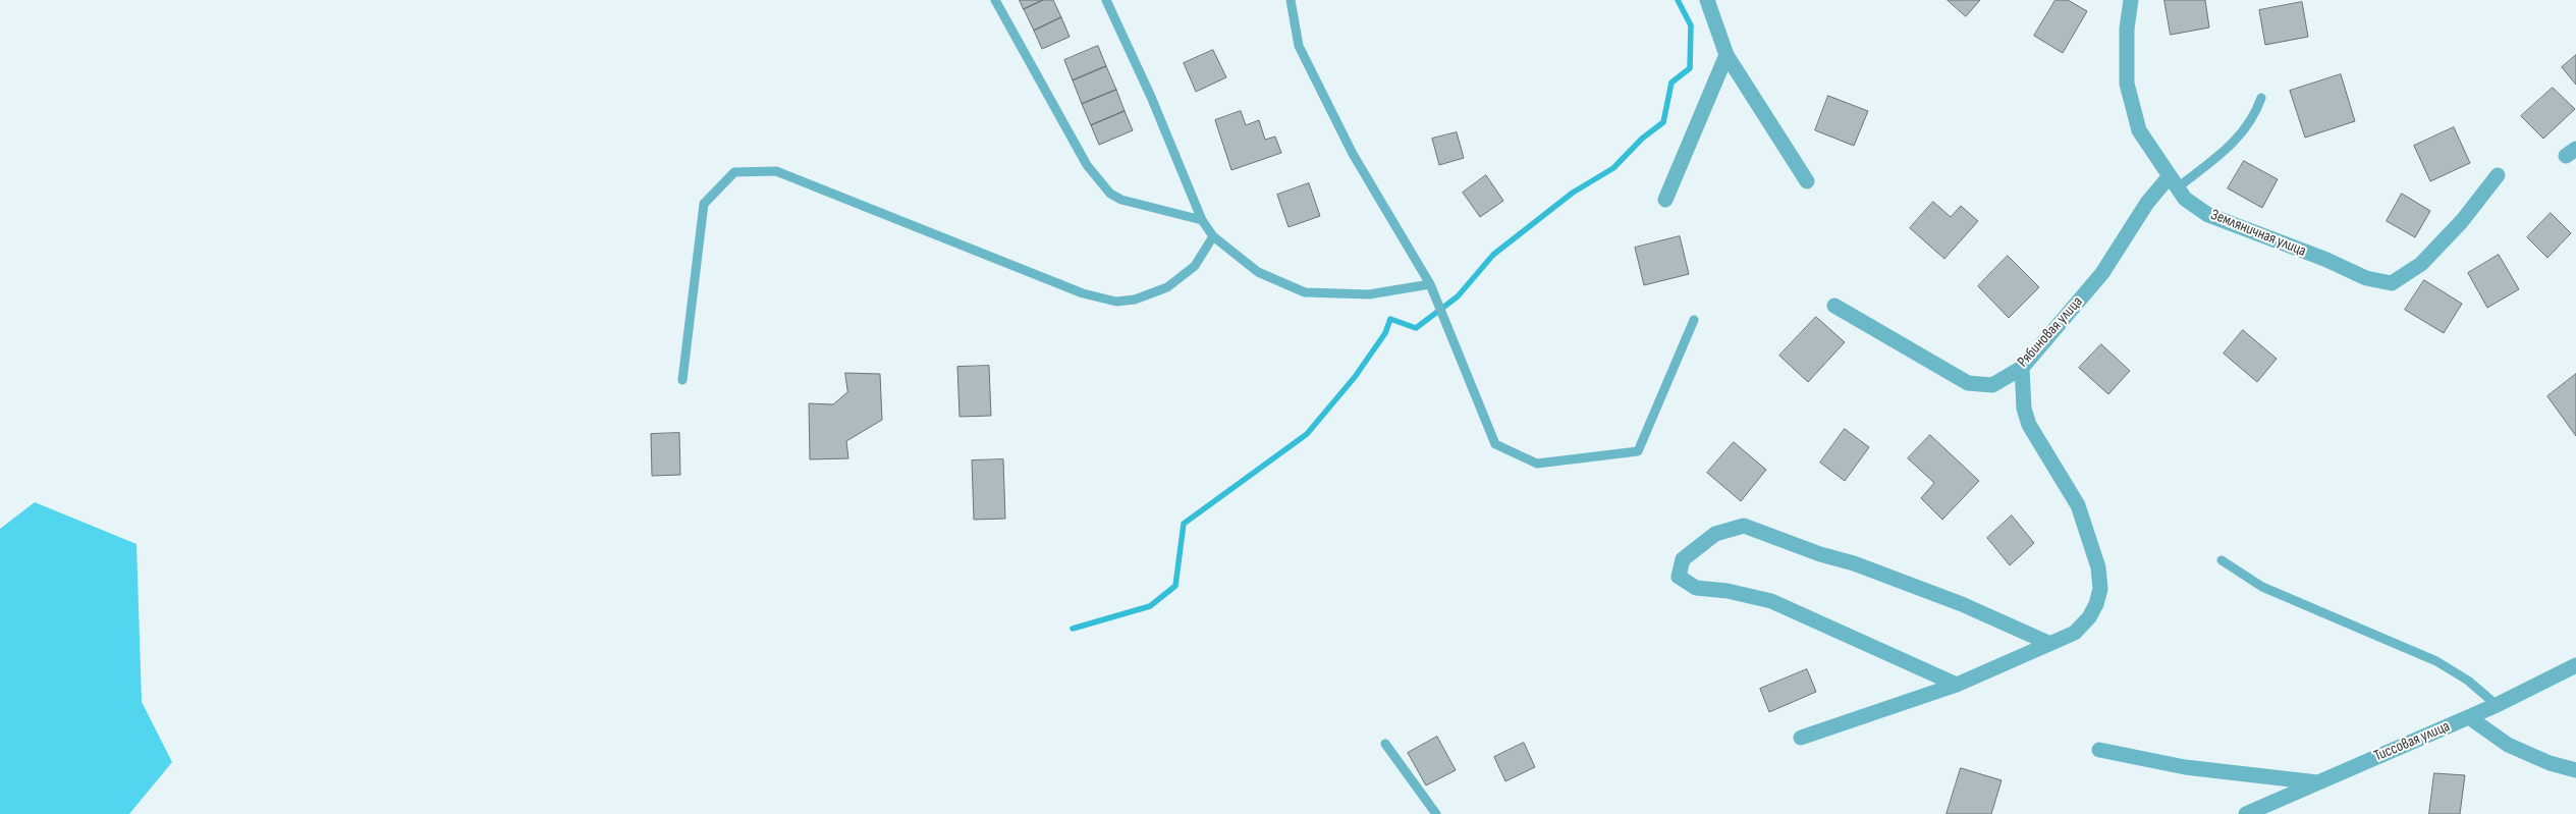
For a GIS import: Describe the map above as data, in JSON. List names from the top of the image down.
{
  "streets": {
    "street": ["Земляничная улица", "Рябиновая улица", "Тиссовая улица"]
  },
  "crossings": [
    ["Земляничная улица", "Рябиновая улица"]
  ]
}
